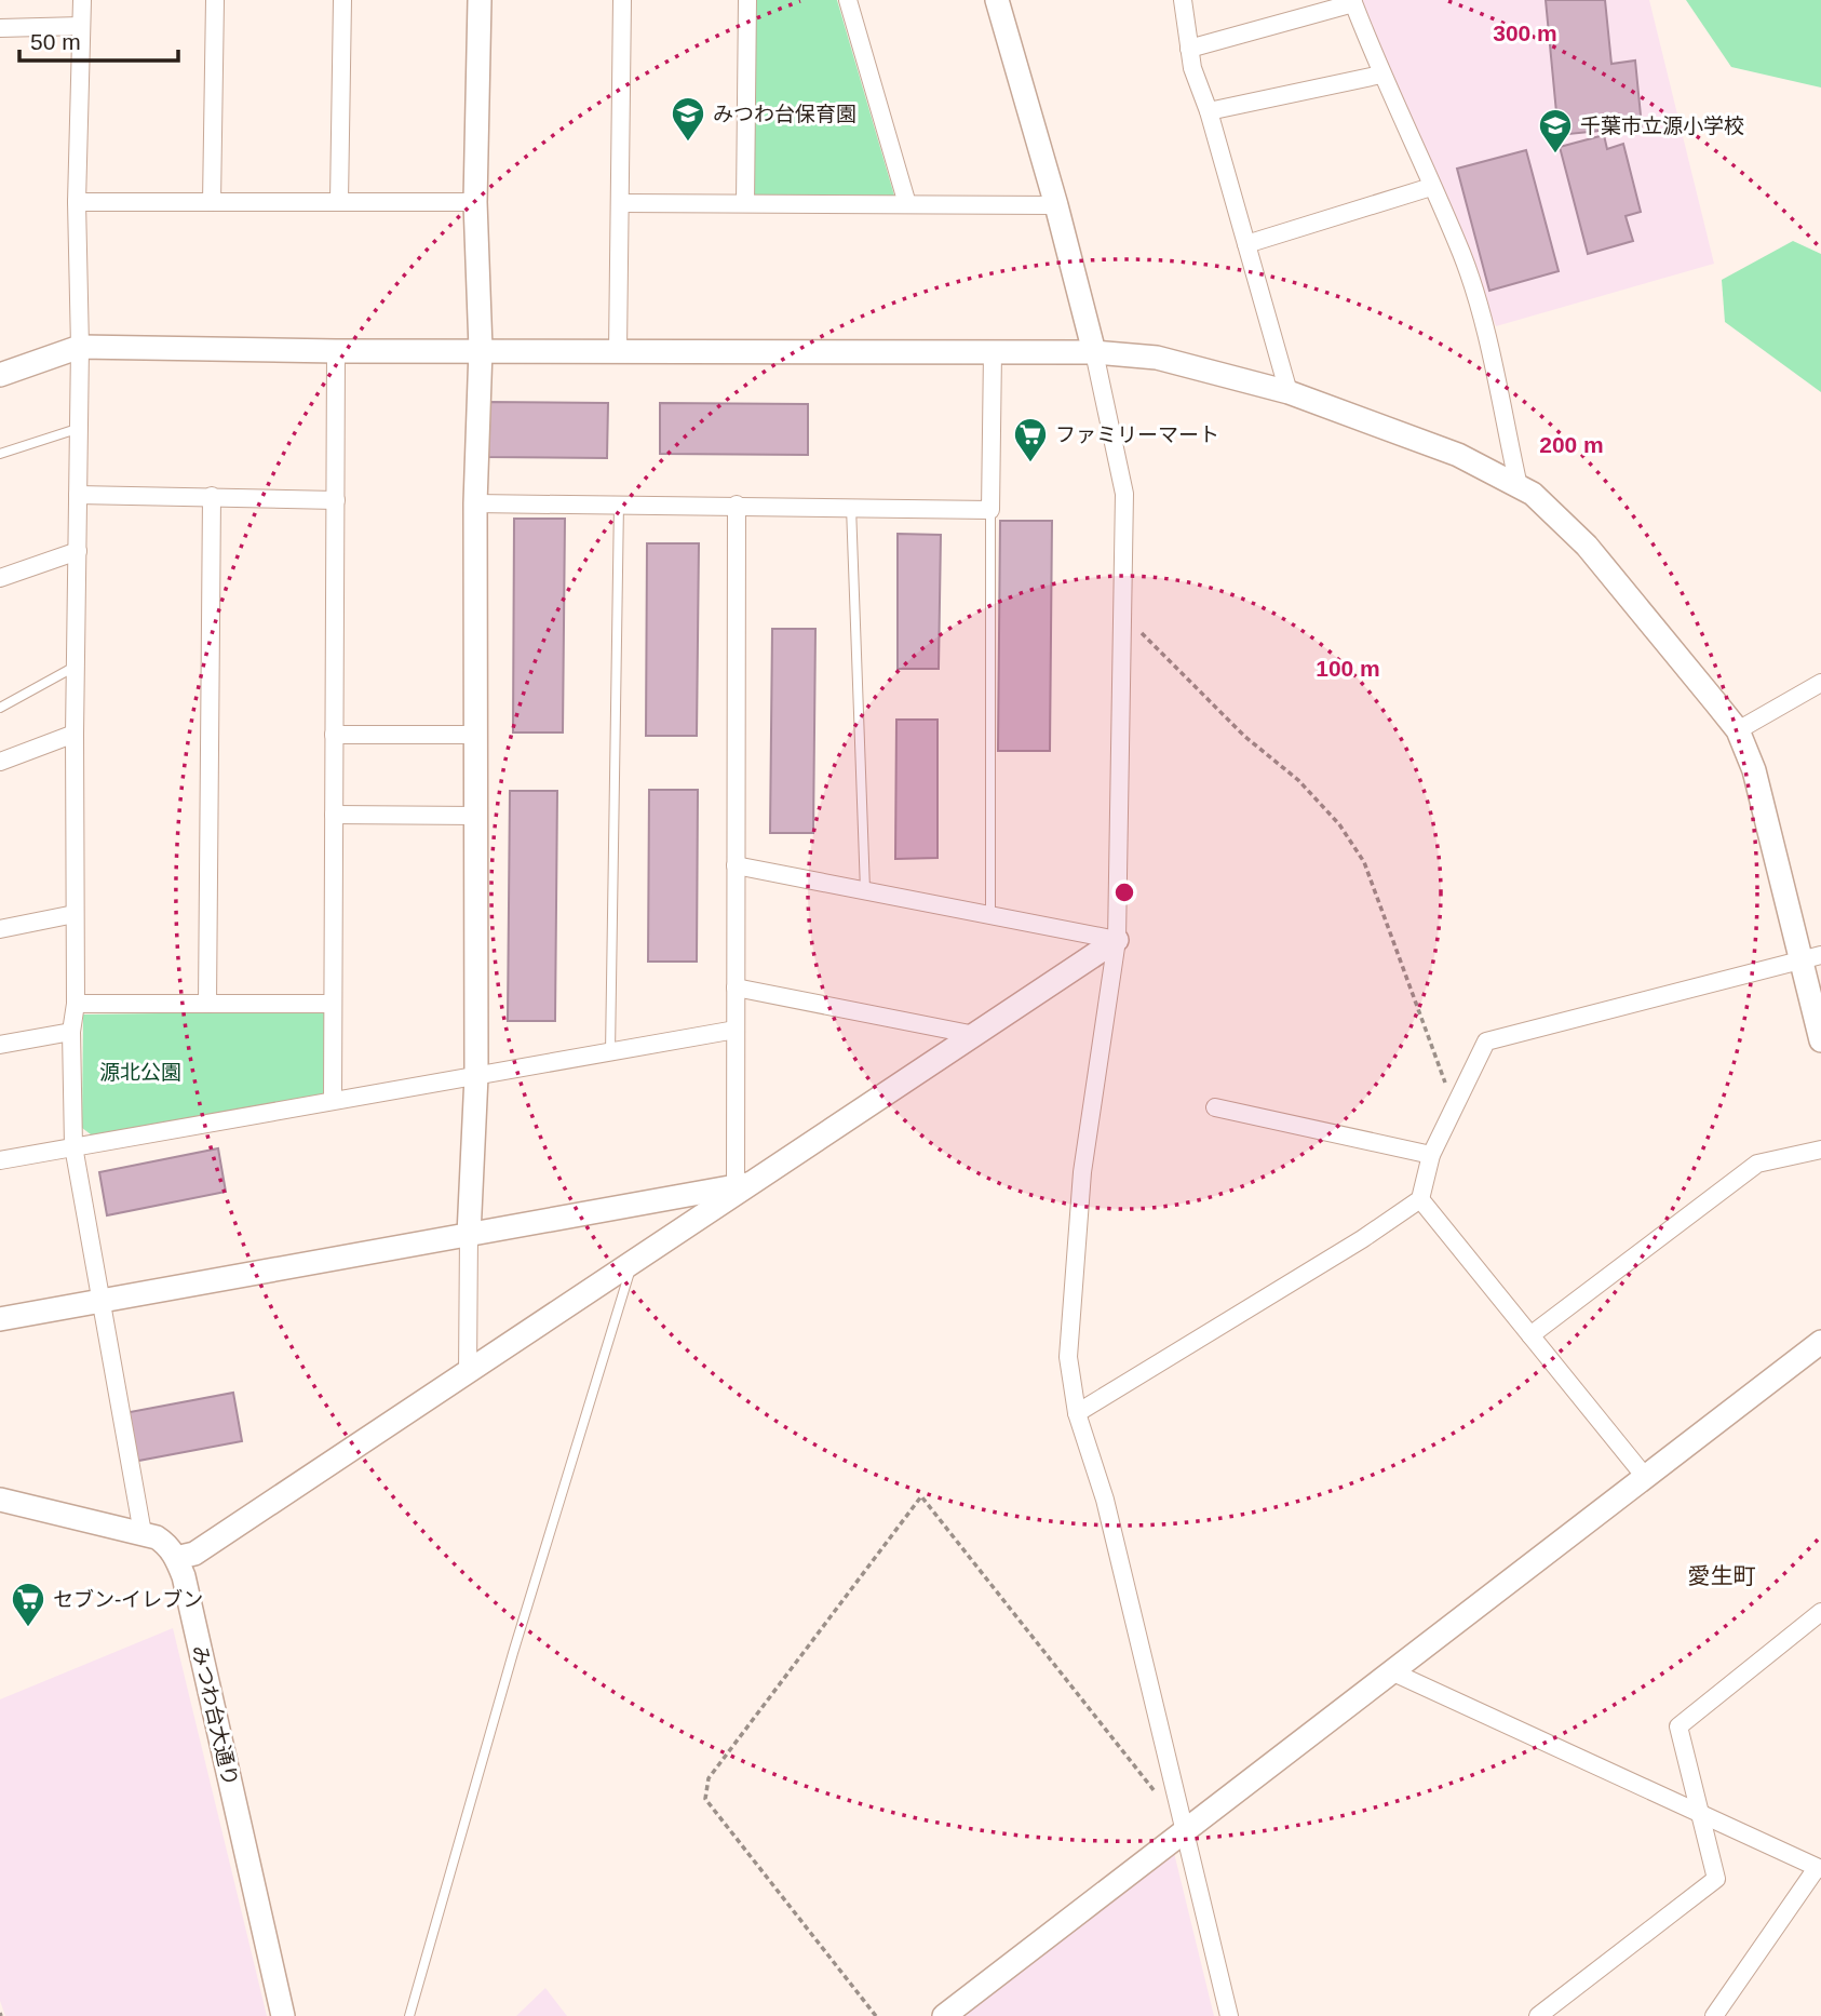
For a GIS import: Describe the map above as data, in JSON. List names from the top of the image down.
{
  "streets": {
    "street": ["みつわ台大通り"]
  },
  "districts": ["愛生町"],
  "parks": ["源北公園"],
  "places": {
    "school or university": ["みつわ台保育園", "千葉市立源小学校"],
    "supermarket": ["ファミリーマート", "セブン-イレブン"]
  },
  "scale_bar": "50 m",
  "rings": ["300 m", "200 m", "100 m"]
}
